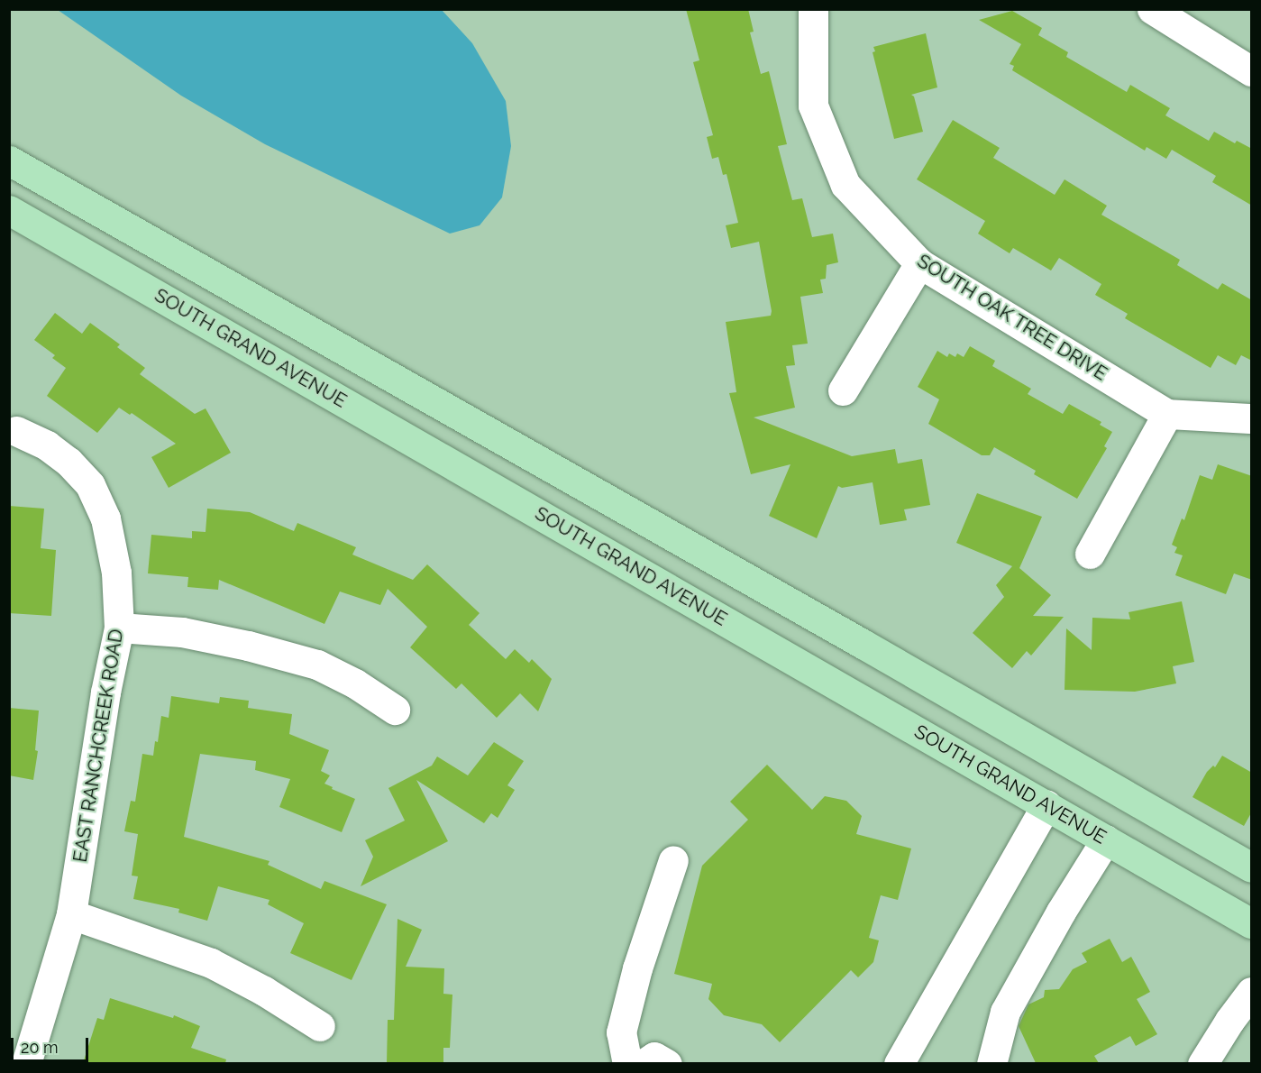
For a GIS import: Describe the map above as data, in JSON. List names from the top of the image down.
{
  "streets": {
    "main road": ["SOUTH GRAND AVENUE"],
    "street": ["SOUTH OAK TREE DRIVE", "EAST RANCHCREEK ROAD"]
  },
  "scale_bar": "20 m"
}
